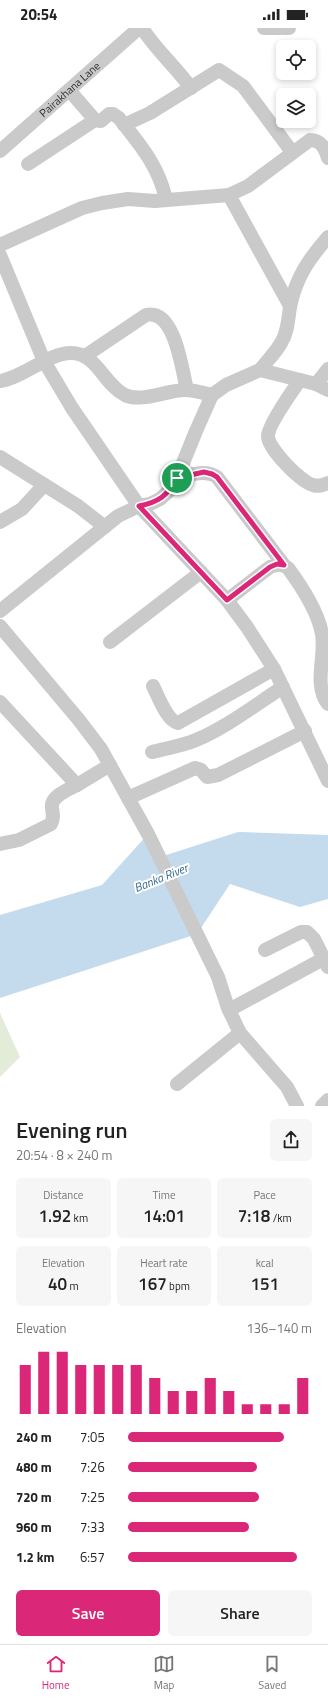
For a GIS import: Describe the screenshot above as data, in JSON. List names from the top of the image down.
{
  "streets": {
    "street": ["Pairakhana Lane"]
  },
  "water": ["Banka River"],
  "page": {
    "status": "20:54",
    "heading": ["Evening run", "20:54 · 8 × 240 m"],
    "stats": [
      ["Distance", "1.92 km"],
      ["Time", "14:01"],
      ["Pace", "7:18 /km"],
      ["Elevation", "40 m"],
      ["Heart rate", "167 bpm"],
      ["kcal", "151"]
    ],
    "chart": ["Elevation", "136–140 m"],
    "list": [
      {
        "name": "240 m",
        "note": "7:05"
      },
      {
        "name": "480 m",
        "note": "7:26"
      },
      {
        "name": "720 m",
        "note": "7:25"
      },
      {
        "name": "960 m",
        "note": "7:33"
      },
      {
        "name": "1.2 km",
        "note": "6:57"
      }
    ],
    "buttons": ["Save", "Share"],
    "tabs": ["Home", "Map", "Saved"]
  }
}
